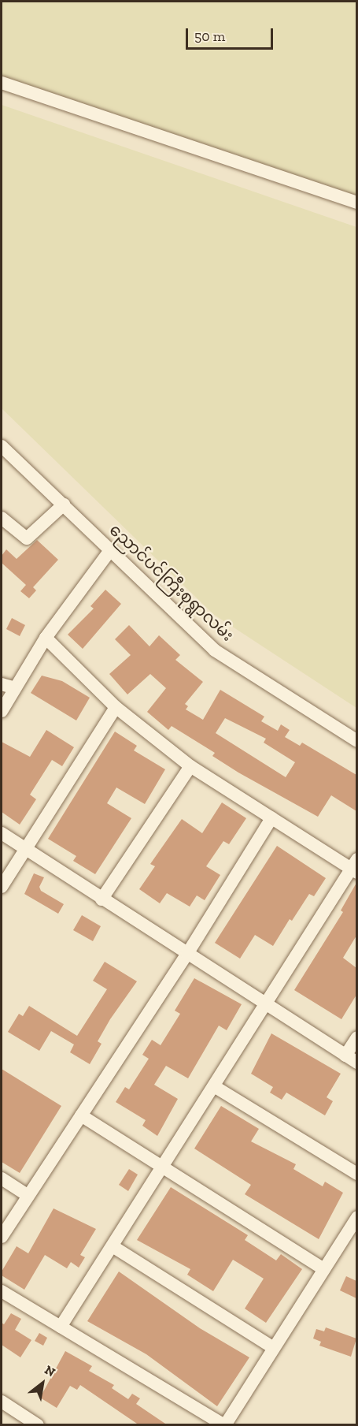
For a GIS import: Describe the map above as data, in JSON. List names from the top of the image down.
{
  "streets": {
    "street": ["ညောင်ပင်ကြီးစုရွာလမ်း"]
  },
  "scale_bar": "50 m",
  "north": "top right"
}
